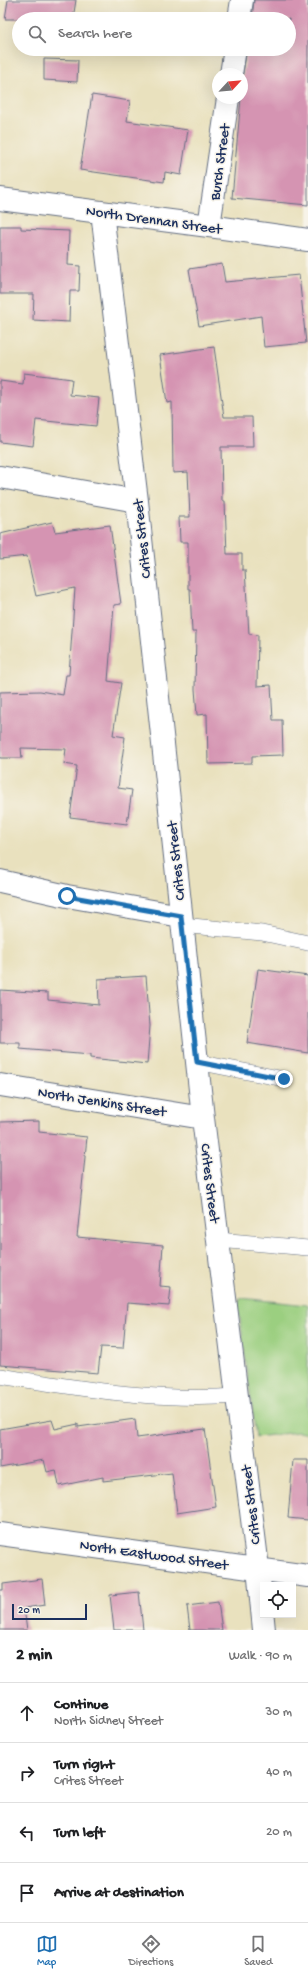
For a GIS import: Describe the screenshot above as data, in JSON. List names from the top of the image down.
{
  "streets": {
    "street": [
      "Burch Street",
      "North Drennan Street",
      "Crites Street",
      "North Jenkins Street",
      "North Eastwood Street"
    ]
  },
  "crossings": [
    ["Burch Street", "North Drennan Street"],
    ["North Drennan Street", "Crites Street"],
    ["Crites Street", "North Jenkins Street"],
    ["Crites Street", "North Eastwood Street"]
  ],
  "scale_bar": "20 m",
  "north": "top right",
  "page": {
    "search": "Search here",
    "scale": "20 m",
    "heading": ["2 min", "Walk · 90 m"],
    "list": [
      ["Continue", "North Sidney Street", "30 m"],
      ["Turn right", "Crites Street", "40 m"],
      ["Turn left", "20 m"],
      "Arrive at destination"
    ],
    "nav": ["Map", "Directions", "Saved"]
  }
}
